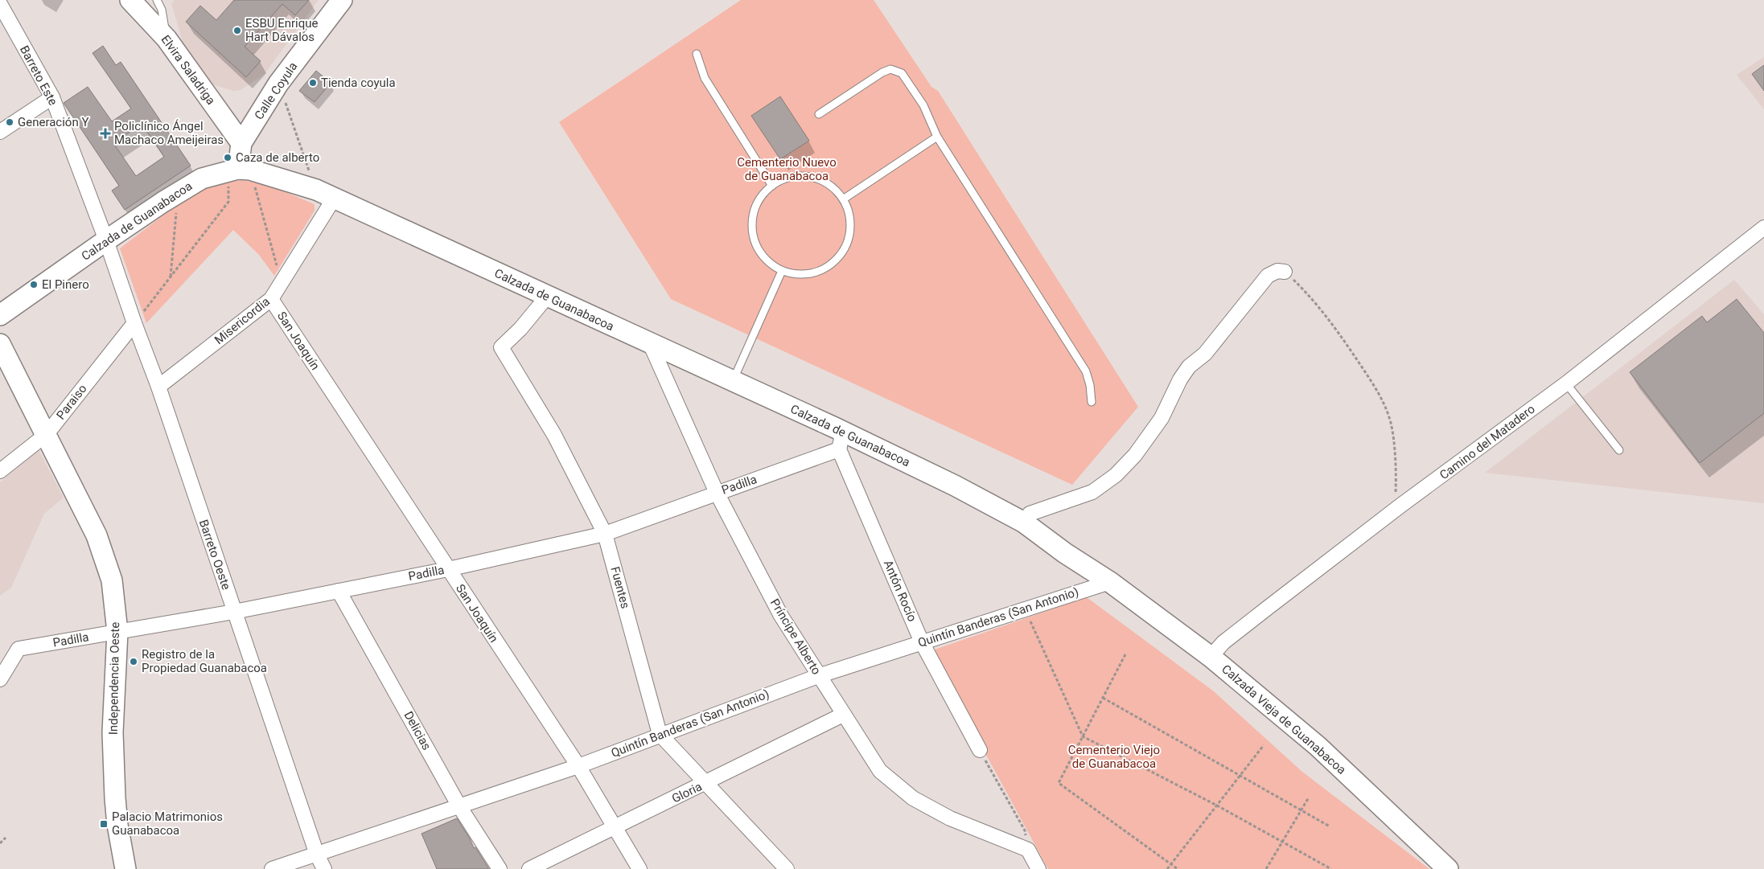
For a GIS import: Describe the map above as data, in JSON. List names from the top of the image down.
{
  "streets": {
    "main road": [
      "Elvira Saladriga",
      "Calle Coyula",
      "Calzada de Guanabacoa",
      "Independencia Oeste",
      "Calzada Vieja de Guanabacoa"
    ],
    "street": [
      "Barreto Este",
      "Misericordia",
      "San Joaquín",
      "Paraiso",
      "Camino del Matadero",
      "Padilla",
      "Barreto Oeste",
      "Fuentes",
      "Antón Rocío",
      "Quintín Banderas (San Antonio)",
      "Príncipe Alberto",
      "Delicias",
      "Gloria"
    ]
  },
  "crossings": [
    ["Elvira Saladriga", "Calle Coyula"],
    ["Barreto Este", "Calzada de Guanabacoa"],
    ["Barreto Este", "Barreto Oeste"],
    ["Calle Coyula", "Calzada de Guanabacoa"],
    ["Calzada de Guanabacoa", "Misericordia"],
    ["Calzada de Guanabacoa", "Padilla"],
    ["Calzada de Guanabacoa", "Barreto Oeste"],
    ["Calzada de Guanabacoa", "Fuentes"],
    ["Calzada de Guanabacoa", "Antón Rocío"],
    ["Calzada de Guanabacoa", "Quintín Banderas (San Antonio)"],
    ["Calzada de Guanabacoa", "Príncipe Alberto"],
    ["Calzada de Guanabacoa", "Calzada Vieja de Guanabacoa"],
    ["Misericordia", "San Joaquín"],
    ["Misericordia", "Barreto Oeste"],
    ["San Joaquín", "Padilla"],
    ["San Joaquín", "Quintín Banderas (San Antonio)"],
    ["San Joaquín", "Gloria"],
    ["Paraiso", "Barreto Oeste"],
    ["Paraiso", "Independencia Oeste"],
    ["Camino del Matadero", "Calzada Vieja de Guanabacoa"],
    ["Padilla", "Barreto Oeste"],
    ["Padilla", "Fuentes"],
    ["Padilla", "Antón Rocío"],
    ["Padilla", "Príncipe Alberto"],
    ["Padilla", "Independencia Oeste"],
    ["Padilla", "Delicias"],
    ["Barreto Oeste", "Quintín Banderas (San Antonio)"],
    ["Fuentes", "Quintín Banderas (San Antonio)"],
    ["Fuentes", "Gloria"],
    ["Antón Rocío", "Quintín Banderas (San Antonio)"],
    ["Quintín Banderas (San Antonio)", "Príncipe Alberto"],
    ["Quintín Banderas (San Antonio)", "Calzada Vieja de Guanabacoa"],
    ["Quintín Banderas (San Antonio)", "Delicias"],
    ["Príncipe Alberto", "Gloria"]
  ],
  "parks": ["Cementerio Nuevo de Guanabacoa", "Cementerio Viejo de Guanabacoa"],
  "places": {
    "other": [
      "ESBU Enrique Hart Dávalos",
      "Tienda coyula",
      "Generación Y",
      "Caza de alberto",
      "El Pinero",
      "Registro de la Propiedad Guanabacoa"
    ],
    "health": ["Policlínico Ángel Machaco Ameijeiras"],
    "transit": ["Palacio Matrimonios Guanabacoa"]
  }
}
